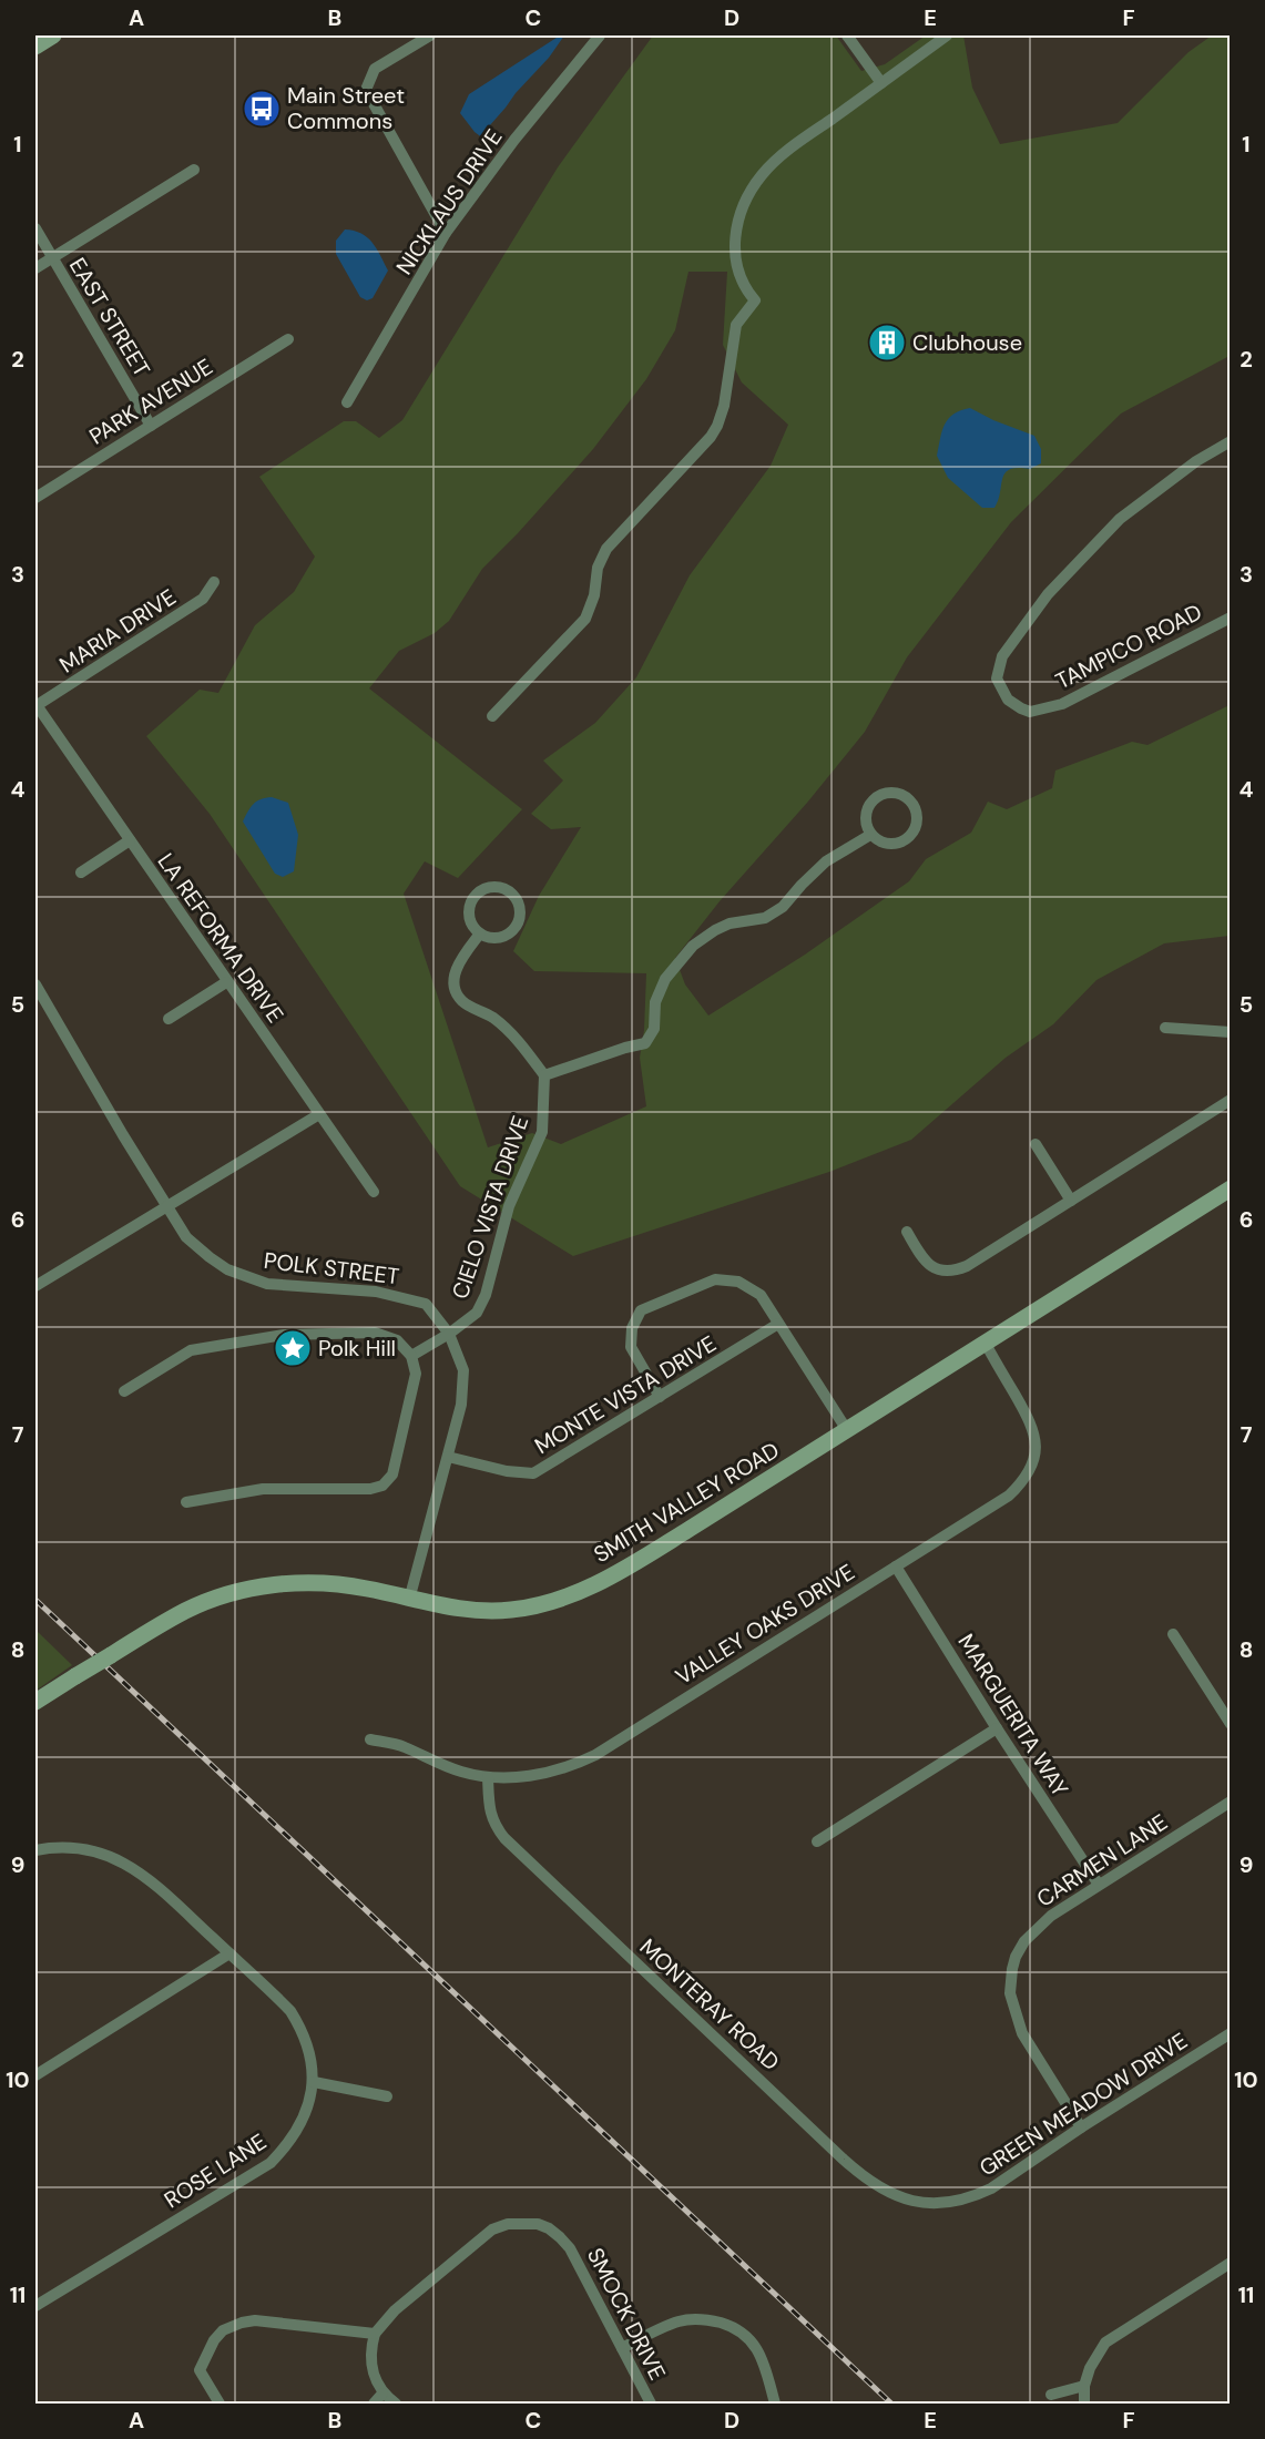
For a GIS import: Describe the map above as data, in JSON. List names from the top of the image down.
{
  "streets": {
    "main road": ["SMITH VALLEY ROAD"],
    "street": [
      "NICKLAUS DRIVE",
      "EAST STREET",
      "PARK AVENUE",
      "MARIA DRIVE",
      "TAMPICO ROAD",
      "LA REFORMA DRIVE",
      "CIELO VISTA DRIVE",
      "POLK STREET",
      "MONTE VISTA DRIVE",
      "VALLEY OAKS DRIVE",
      "MARGUERITA WAY",
      "CARMEN LANE",
      "MONTERAY ROAD",
      "GREEN MEADOW DRIVE",
      "ROSE LANE",
      "SMOCK DRIVE"
    ]
  },
  "crossings": [
    ["EAST STREET", "PARK AVENUE"],
    ["MARIA DRIVE", "LA REFORMA DRIVE"],
    ["CIELO VISTA DRIVE", "POLK STREET"],
    ["POLK STREET", "MONTE VISTA DRIVE"],
    ["POLK STREET", "SMITH VALLEY ROAD"],
    ["SMITH VALLEY ROAD", "VALLEY OAKS DRIVE"],
    ["VALLEY OAKS DRIVE", "MARGUERITA WAY"],
    ["VALLEY OAKS DRIVE", "MONTERAY ROAD"],
    ["MARGUERITA WAY", "CARMEN LANE"],
    ["CARMEN LANE", "GREEN MEADOW DRIVE"],
    ["MONTERAY ROAD", "GREEN MEADOW DRIVE"]
  ],
  "places": {
    "bus stop": ["Main Street Commons"],
    "building": ["Clubhouse"],
    "place": ["Polk Hill"]
  },
  "grid": {
    "columns": [
      "A",
      "B",
      "C",
      "D",
      "E",
      "F"
    ],
    "rows": [
      "1",
      "2",
      "3",
      "4",
      "5",
      "6",
      "7",
      "8",
      "9",
      "10",
      "11"
    ]
  }
}
